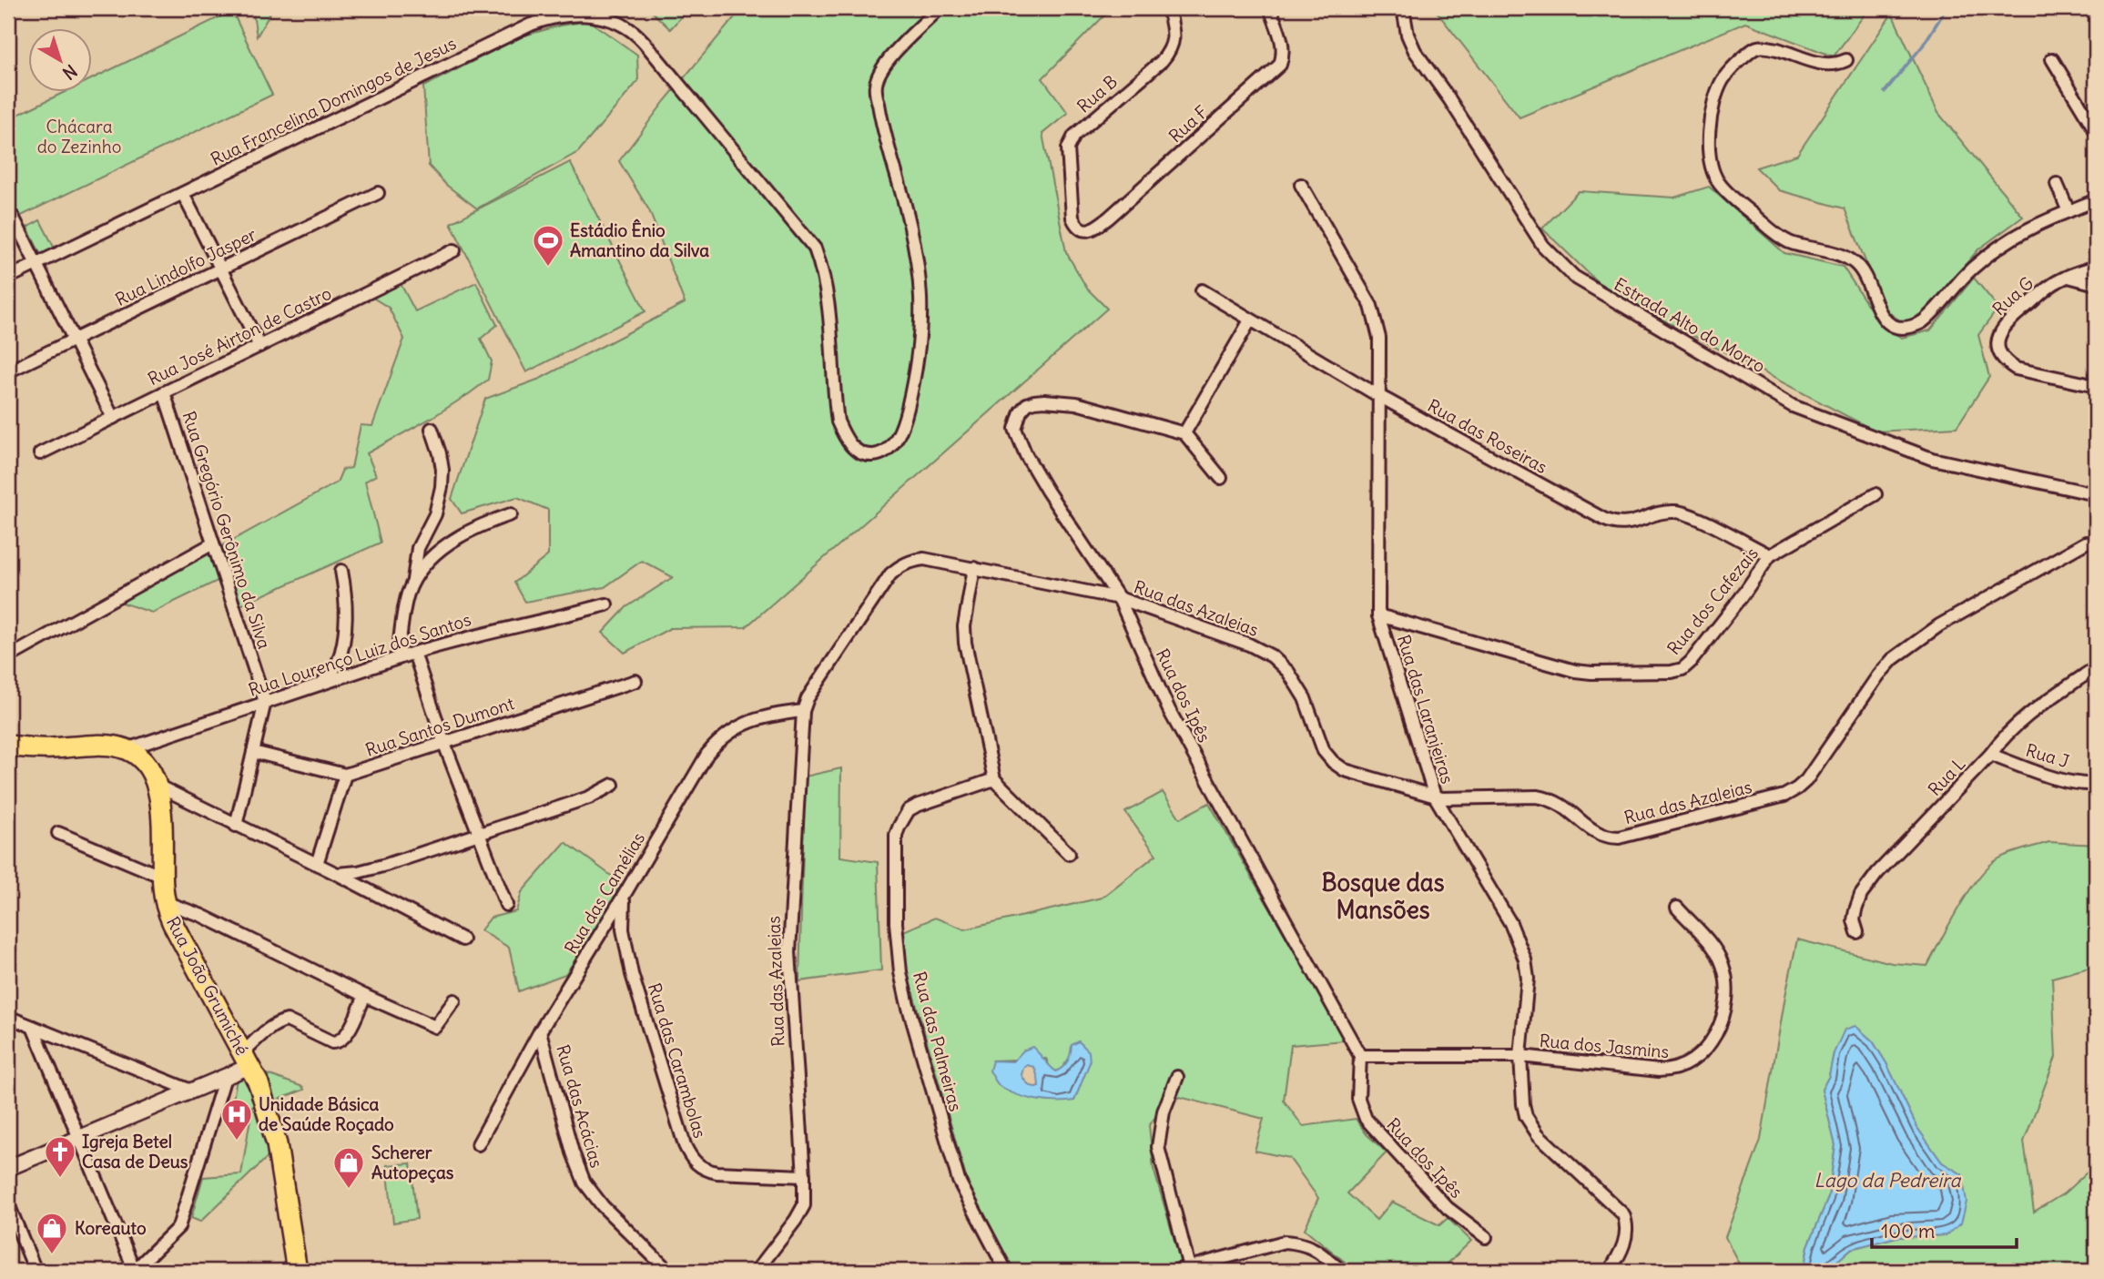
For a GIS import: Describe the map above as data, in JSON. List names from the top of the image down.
{
  "streets": {
    "main road": ["Rua João Grumiché"],
    "street": [
      "Rua B",
      "Rua Francelina Domingos de Jesus",
      "Rua F",
      "Rua Lindolfo Jasper",
      "Rua G",
      "Estrada Alto do Morro",
      "Rua José Airton de Castro",
      "Rua das Roseiras",
      "Rua Gregório Gerônimo da Silva",
      "Rua dos Cafezais",
      "Rua das Azaleias",
      "Rua Lourenço Luiz dos Santos",
      "Rua dos Ipês",
      "Rua das Laranjeiras",
      "Rua Santos Dumont",
      "Rua J",
      "Rua L",
      "Rua das Camélias",
      "Rua das Palmeiras",
      "Rua dos Jasmins",
      "Rua das Carambolas",
      "Rua das Acácias"
    ]
  },
  "crossings": [
    ["Rua B", "Rua F"],
    ["Rua José Airton de Castro", "Rua Gregório Gerônimo da Silva"],
    ["Rua das Roseiras", "Rua dos Cafezais"],
    ["Rua das Roseiras", "Rua das Laranjeiras"],
    ["Rua Gregório Gerônimo da Silva", "Rua Lourenço Luiz dos Santos"],
    ["Rua dos Cafezais", "Rua das Laranjeiras"],
    ["Rua das Azaleias", "Rua dos Ipês"],
    ["Rua das Azaleias", "Rua das Laranjeiras"],
    ["Rua das Azaleias", "Rua das Camélias"],
    ["Rua das Azaleias", "Rua das Carambolas"],
    ["Rua Lourenço Luiz dos Santos", "Rua João Grumiché"],
    ["Rua dos Ipês", "Rua dos Jasmins"],
    ["Rua das Laranjeiras", "Rua dos Jasmins"],
    ["Rua J", "Rua L"],
    ["Rua das Camélias", "Rua das Carambolas"],
    ["Rua das Camélias", "Rua das Acácias"]
  ],
  "districts": ["Bosque das Mansões"],
  "water": ["Lago da Pedreira"],
  "parks": ["Chácara do Zezinho"],
  "places": {
    "sports": ["Estádio Ênio Amantino da Silva"],
    "hospital": ["Unidade Básica de Saúde Roçado"],
    "church": ["Igreja Betel Casa de Deus"],
    "shop": ["Scherer Autopeças", "Koreauto"]
  },
  "scale_bar": "100 m",
  "north": "bottom right"
}
